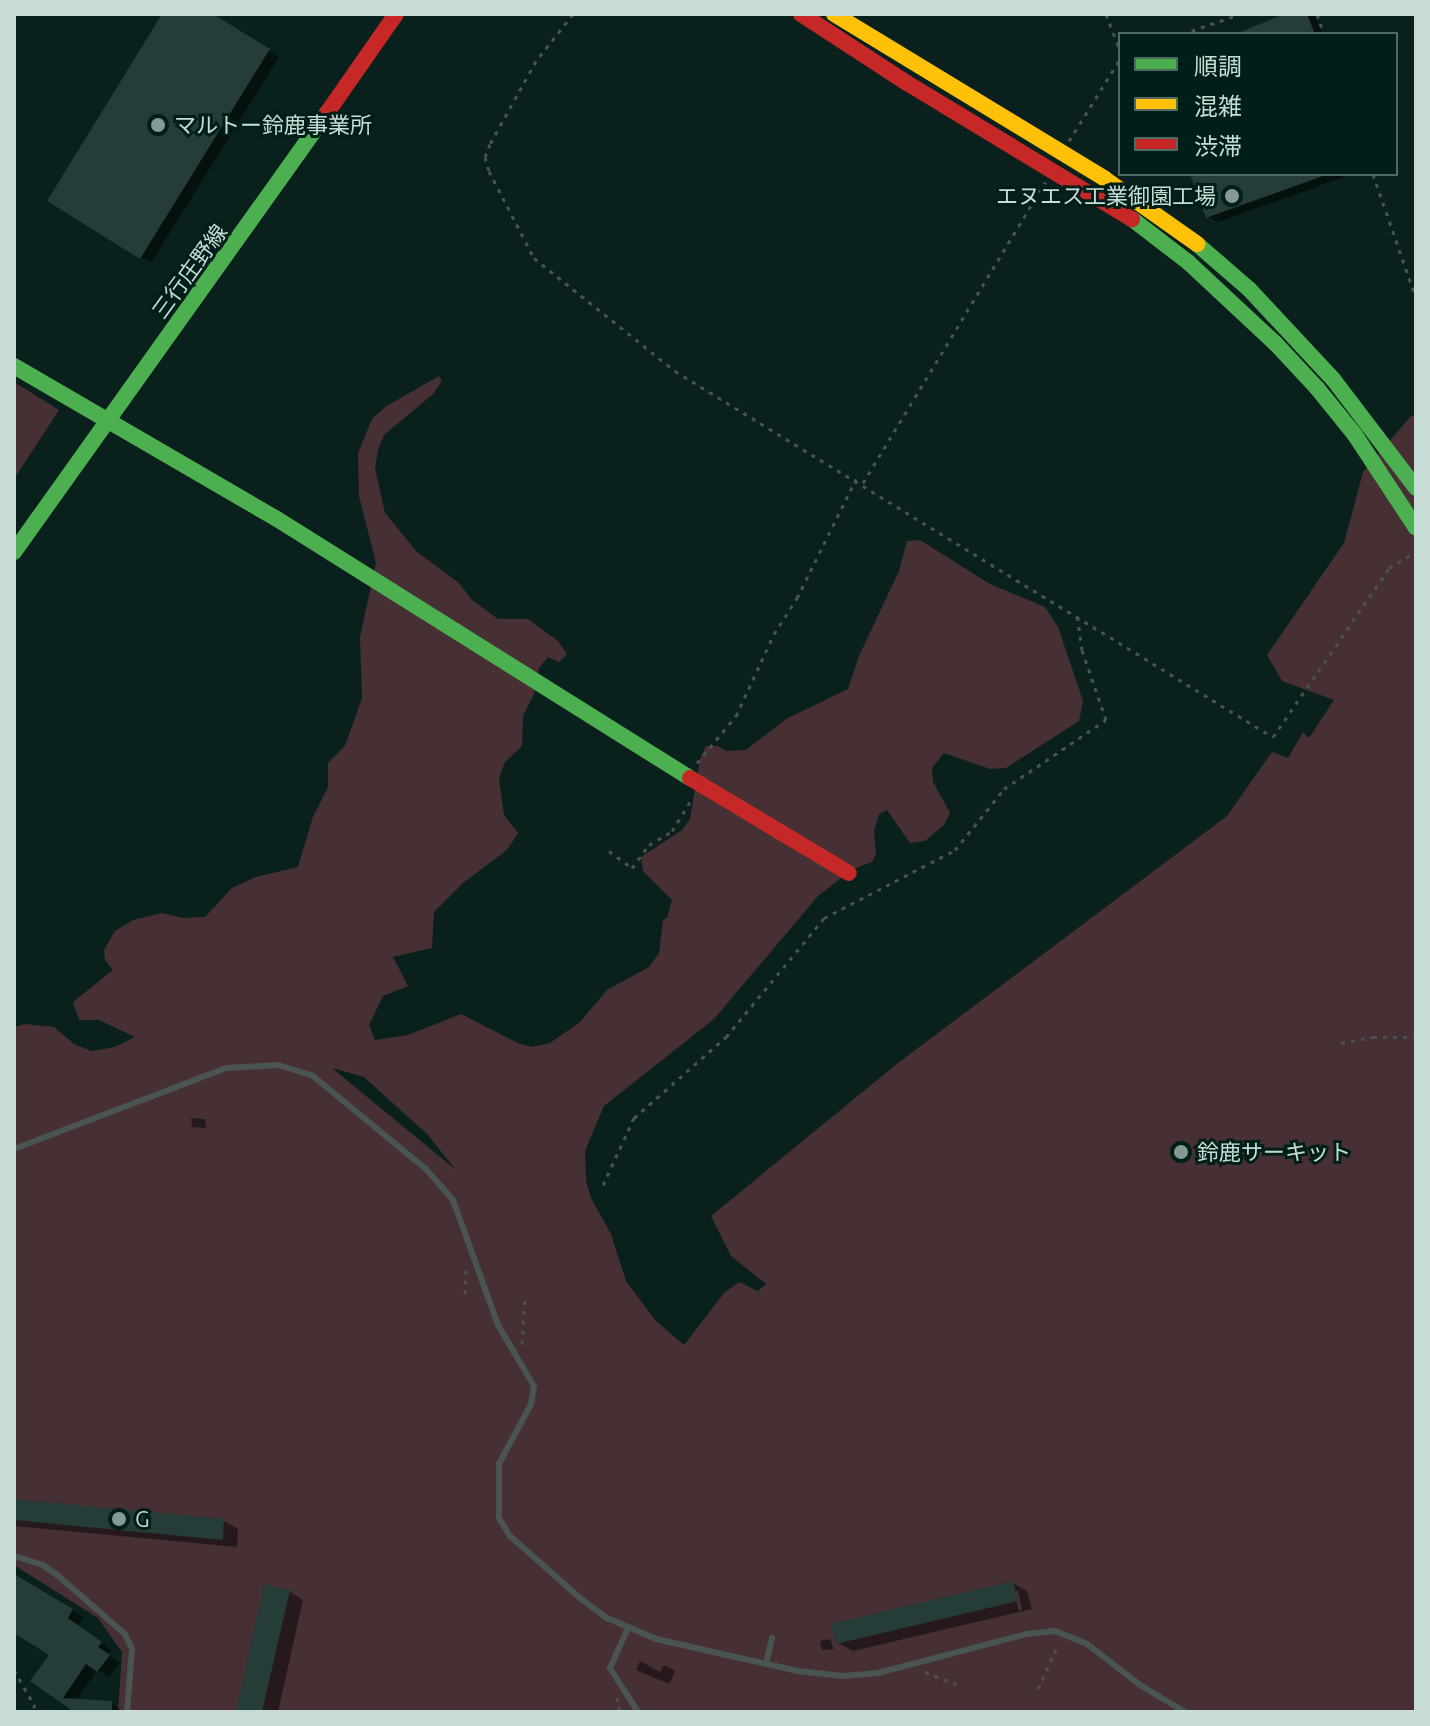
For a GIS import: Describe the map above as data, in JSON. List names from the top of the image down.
{
  "streets": {
    "street": ["三行庄野線"]
  },
  "places": [
    "マルトー鈴鹿事業所",
    "エヌエス工業御園工場",
    "鈴鹿サーキット",
    "G"
  ],
  "legend": ["順調", "混雑", "渋滞"]
}
